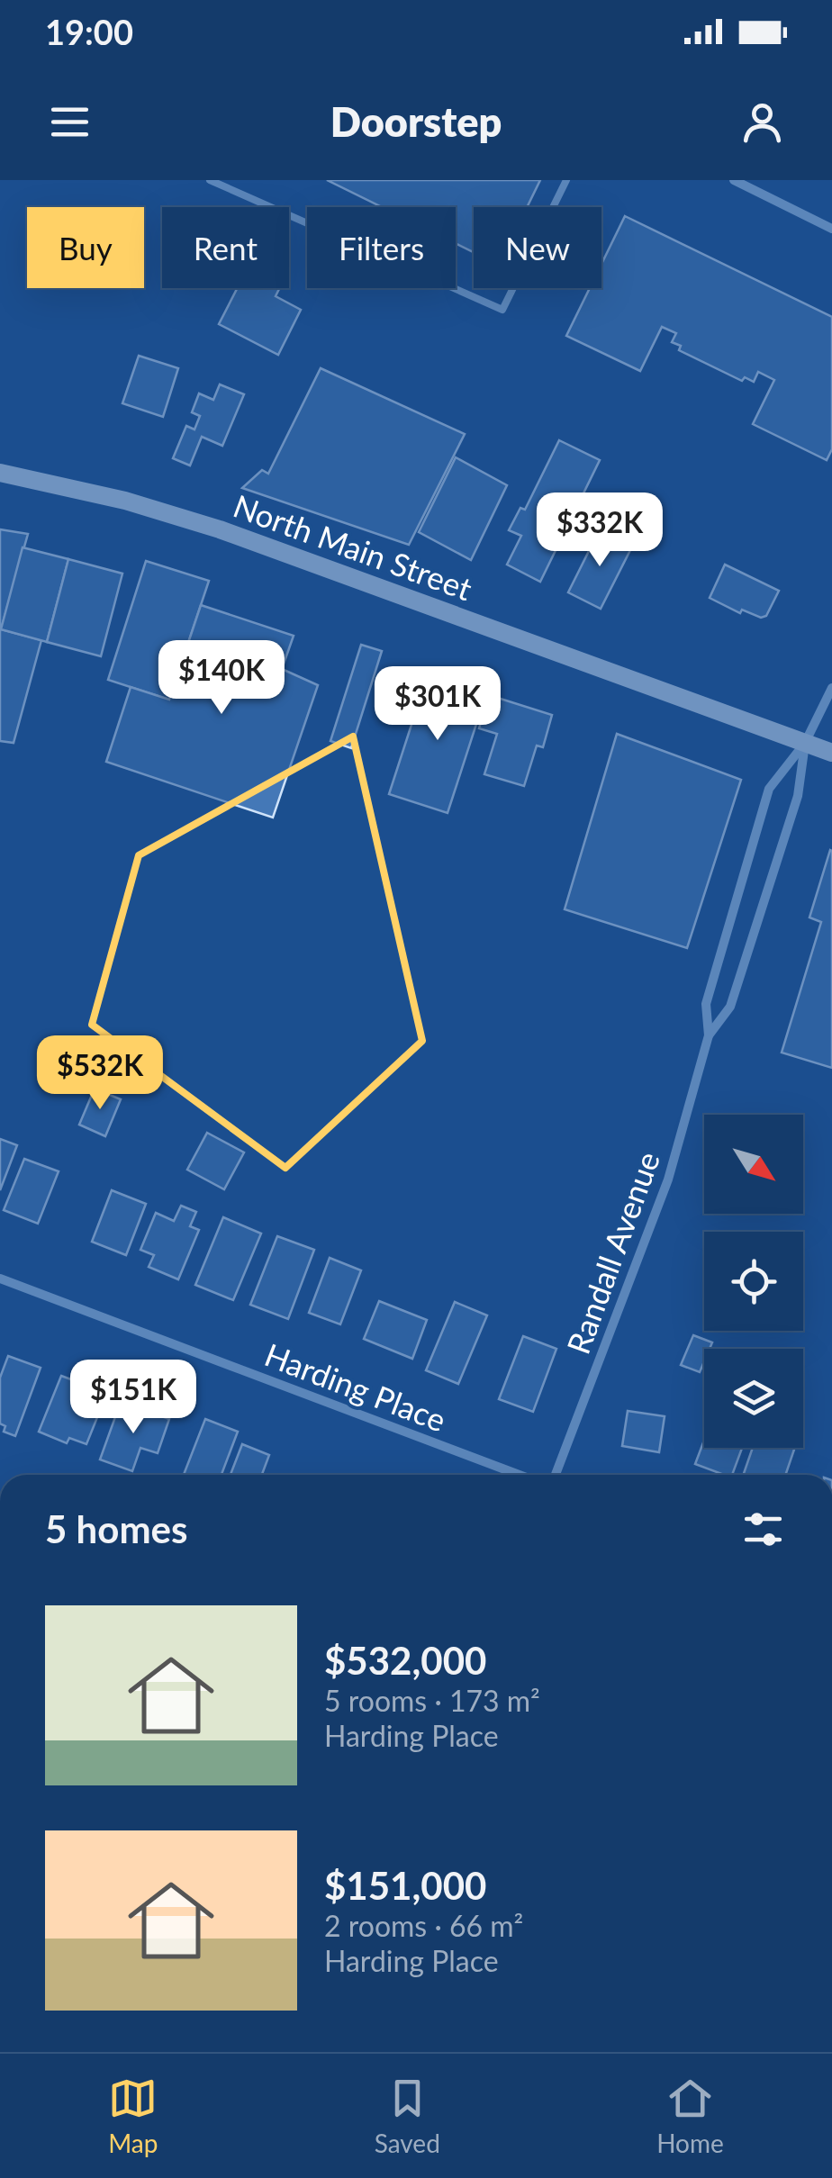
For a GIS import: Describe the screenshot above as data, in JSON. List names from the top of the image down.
{
  "streets": {
    "main road": ["North Main Street"],
    "street": ["Randall Avenue", "Harding Place"]
  },
  "crossings": [
    ["North Main Street", "Randall Avenue"]
  ],
  "north": "bottom right",
  "page": {
    "status": "19:00",
    "header": "Doorstep",
    "chip": [
      "Buy",
      "Rent",
      "Filters",
      "New"
    ],
    "price": [
      "$332K",
      "$140K",
      "$301K",
      "$532K",
      "$151K"
    ],
    "heading": "5 homes",
    "list": [
      {
        "name": "$532,000",
        "note": "5 rooms · 173 m² · Harding Place"
      },
      {
        "name": "$151,000",
        "note": "2 rooms · 66 m² · Harding Place"
      }
    ],
    "tabs": ["Map", "Saved", "Home"]
  }
}
